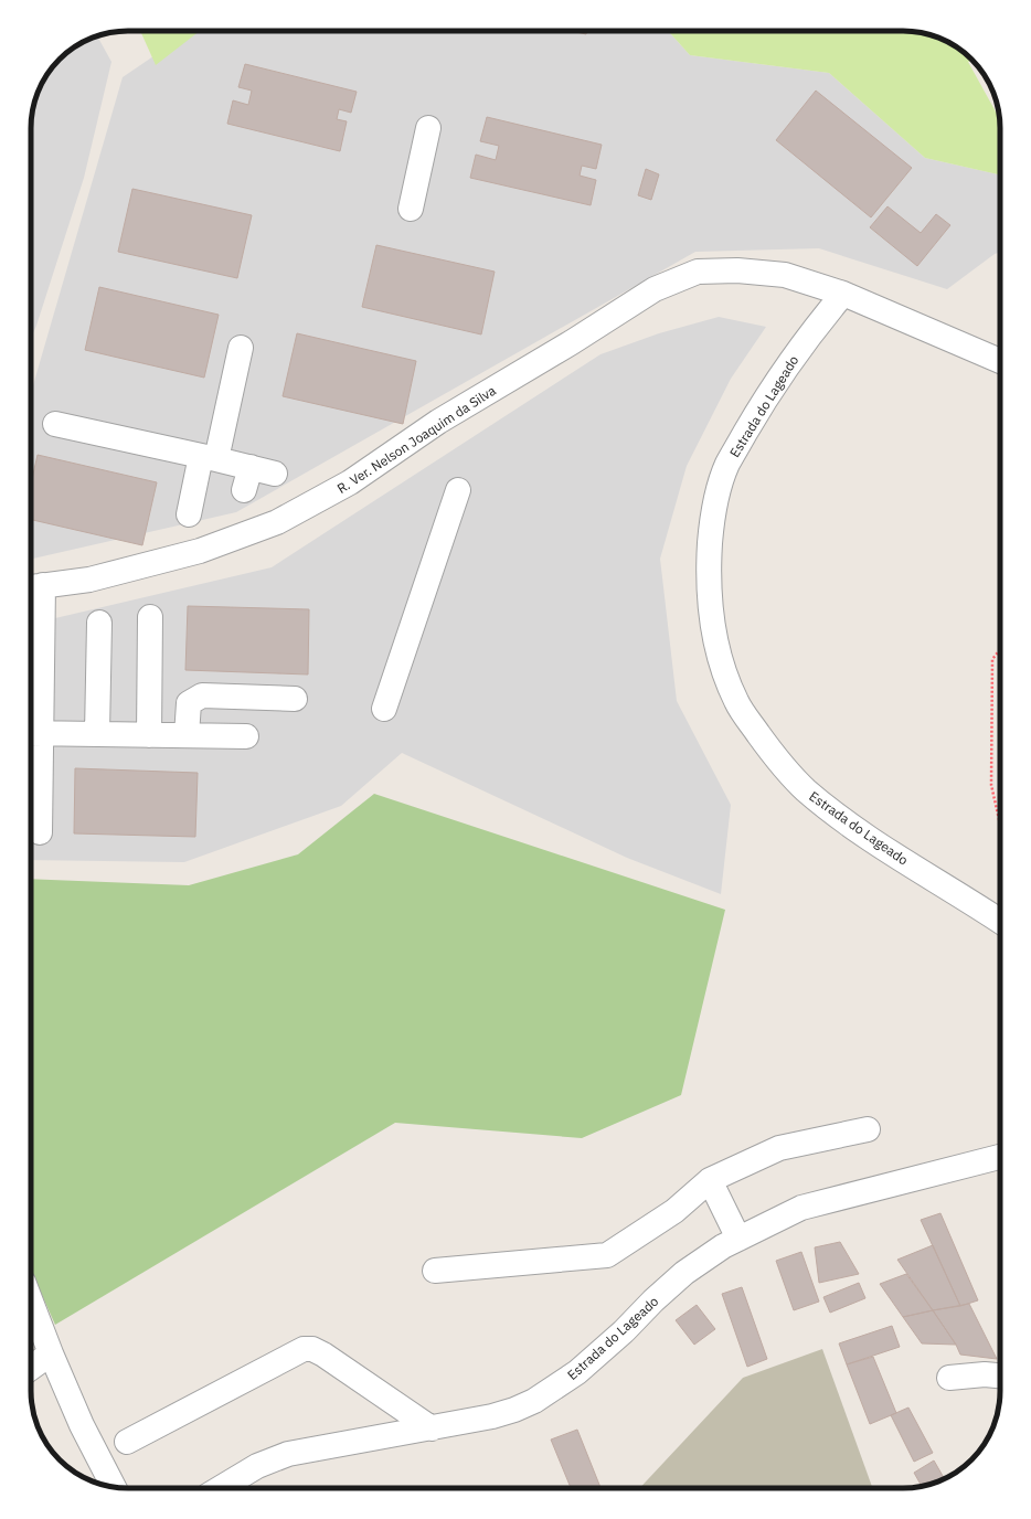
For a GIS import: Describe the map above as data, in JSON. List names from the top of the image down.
{
  "streets": {
    "street": ["Estrada do Lageado", "R. Ver. Nelson Joaquim da Silva"]
  },
  "crossings": [
    ["Estrada do Lageado", "R. Ver. Nelson Joaquim da Silva"]
  ]
}
